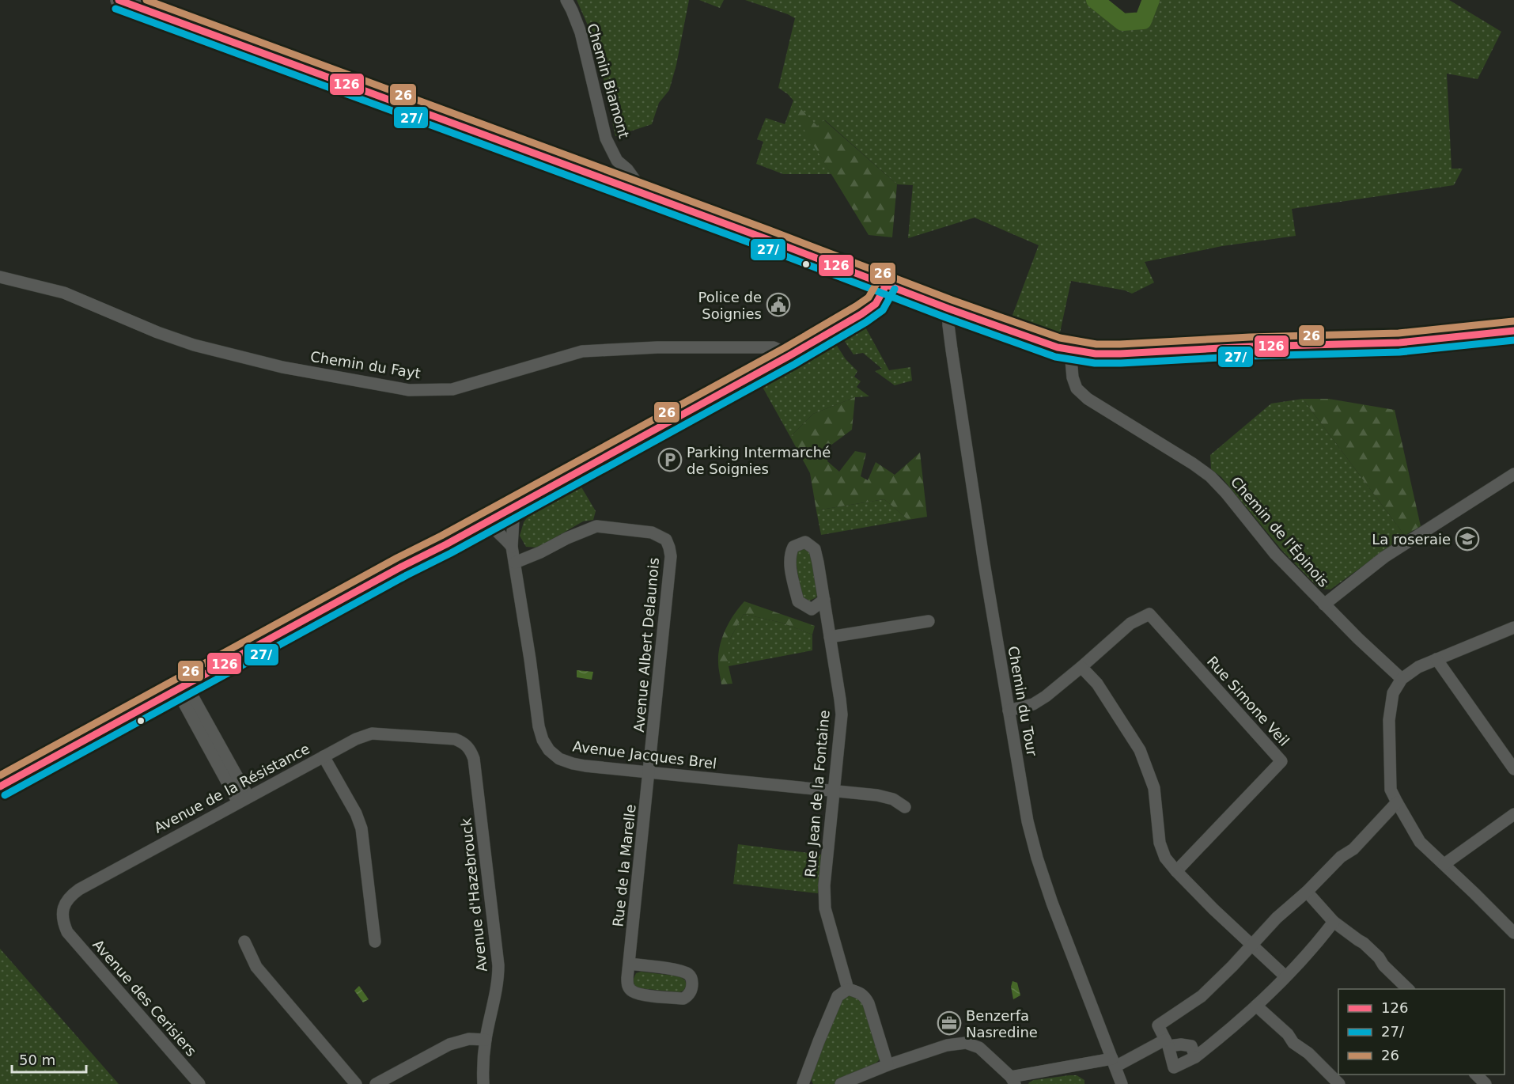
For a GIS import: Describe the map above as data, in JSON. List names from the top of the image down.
{
  "streets": {
    "street": [
      "Chemin Biamont",
      "Chemin du Fayt",
      "Chemin de l'Épinois",
      "Avenue Albert Delaunois",
      "Chemin du Tour",
      "Rue Simone Veil",
      "Avenue Jacques Brel",
      "Avenue de la Résistance",
      "Rue Jean de la Fontaine",
      "Rue de la Marelle",
      "Avenue d'Hazebrouck",
      "Avenue des Cerisiers"
    ]
  },
  "crossings": [
    ["Avenue Albert Delaunois", "Avenue Jacques Brel"],
    ["Avenue Albert Delaunois", "Rue de la Marelle"],
    ["Avenue Jacques Brel", "Rue Jean de la Fontaine"],
    ["Avenue Jacques Brel", "Rue de la Marelle"],
    ["Avenue de la Résistance", "Avenue d'Hazebrouck"],
    ["Avenue de la Résistance", "Avenue des Cerisiers"]
  ],
  "places": {
    "public building": ["Police de Soignies"],
    "parking": ["Parking Intermarché de Soignies"],
    "school or university": ["La roseraie"],
    "office": ["Benzerfa Nasredine"]
  },
  "lines": ["transit line 126", "transit line 26", "transit line 27/"],
  "legend": ["126", "27/", "26"],
  "scale_bar": "50 m"
}
